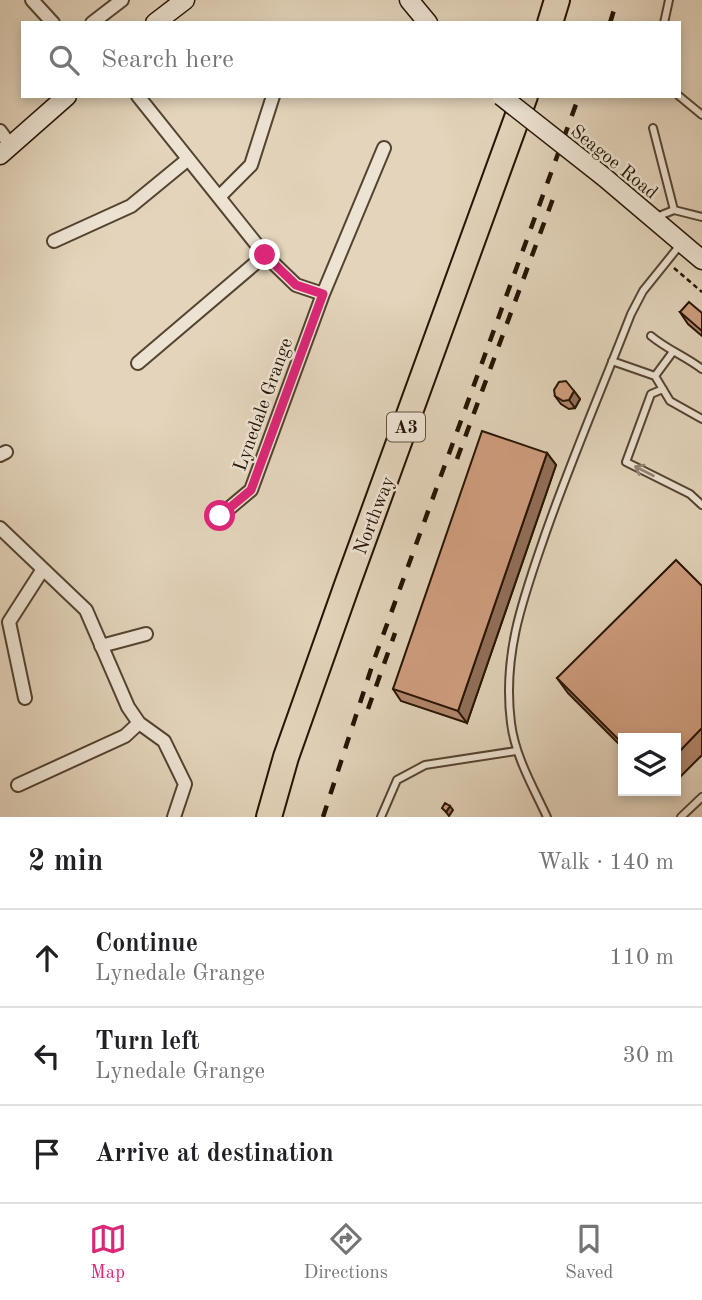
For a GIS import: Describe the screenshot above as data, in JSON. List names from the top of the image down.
{
  "streets": {
    "highway": ["A3", "Northway"],
    "main road": ["Seagoe Road"],
    "street": ["Lynedale Grange"]
  },
  "page": {
    "search": "Search here",
    "heading": ["2 min", "Walk · 140 m"],
    "list": [
      ["Continue", "Lynedale Grange", "110 m"],
      ["Turn left", "Lynedale Grange", "30 m"],
      "Arrive at destination"
    ],
    "nav": ["Map", "Directions", "Saved"]
  }
}
